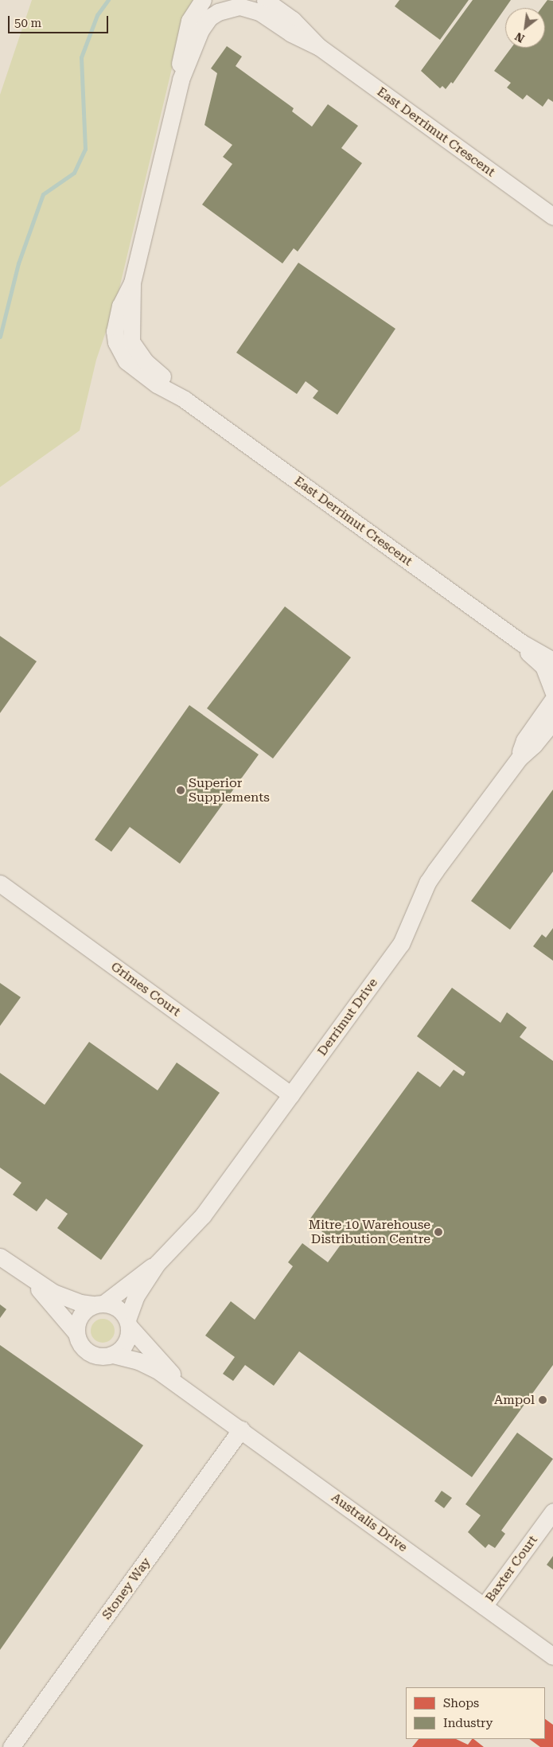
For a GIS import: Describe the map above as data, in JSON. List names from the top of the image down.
{
  "streets": {
    "street": [
      "East Derrimut Crescent",
      "Grimes Court",
      "Derrimut Drive",
      "Australis Drive",
      "Baxter Court",
      "Stoney Way"
    ]
  },
  "crossings": [
    ["Grimes Court", "Derrimut Drive"],
    ["Derrimut Drive", "Australis Drive"],
    ["Australis Drive", "Baxter Court"],
    ["Australis Drive", "Stoney Way"]
  ],
  "places": ["Superior Supplements", "Mitre 10 Warehouse Distribution Centre", "Ampol"],
  "legend": ["Shops", "Industry"],
  "scale_bar": "50 m",
  "north": "bottom left"
}
